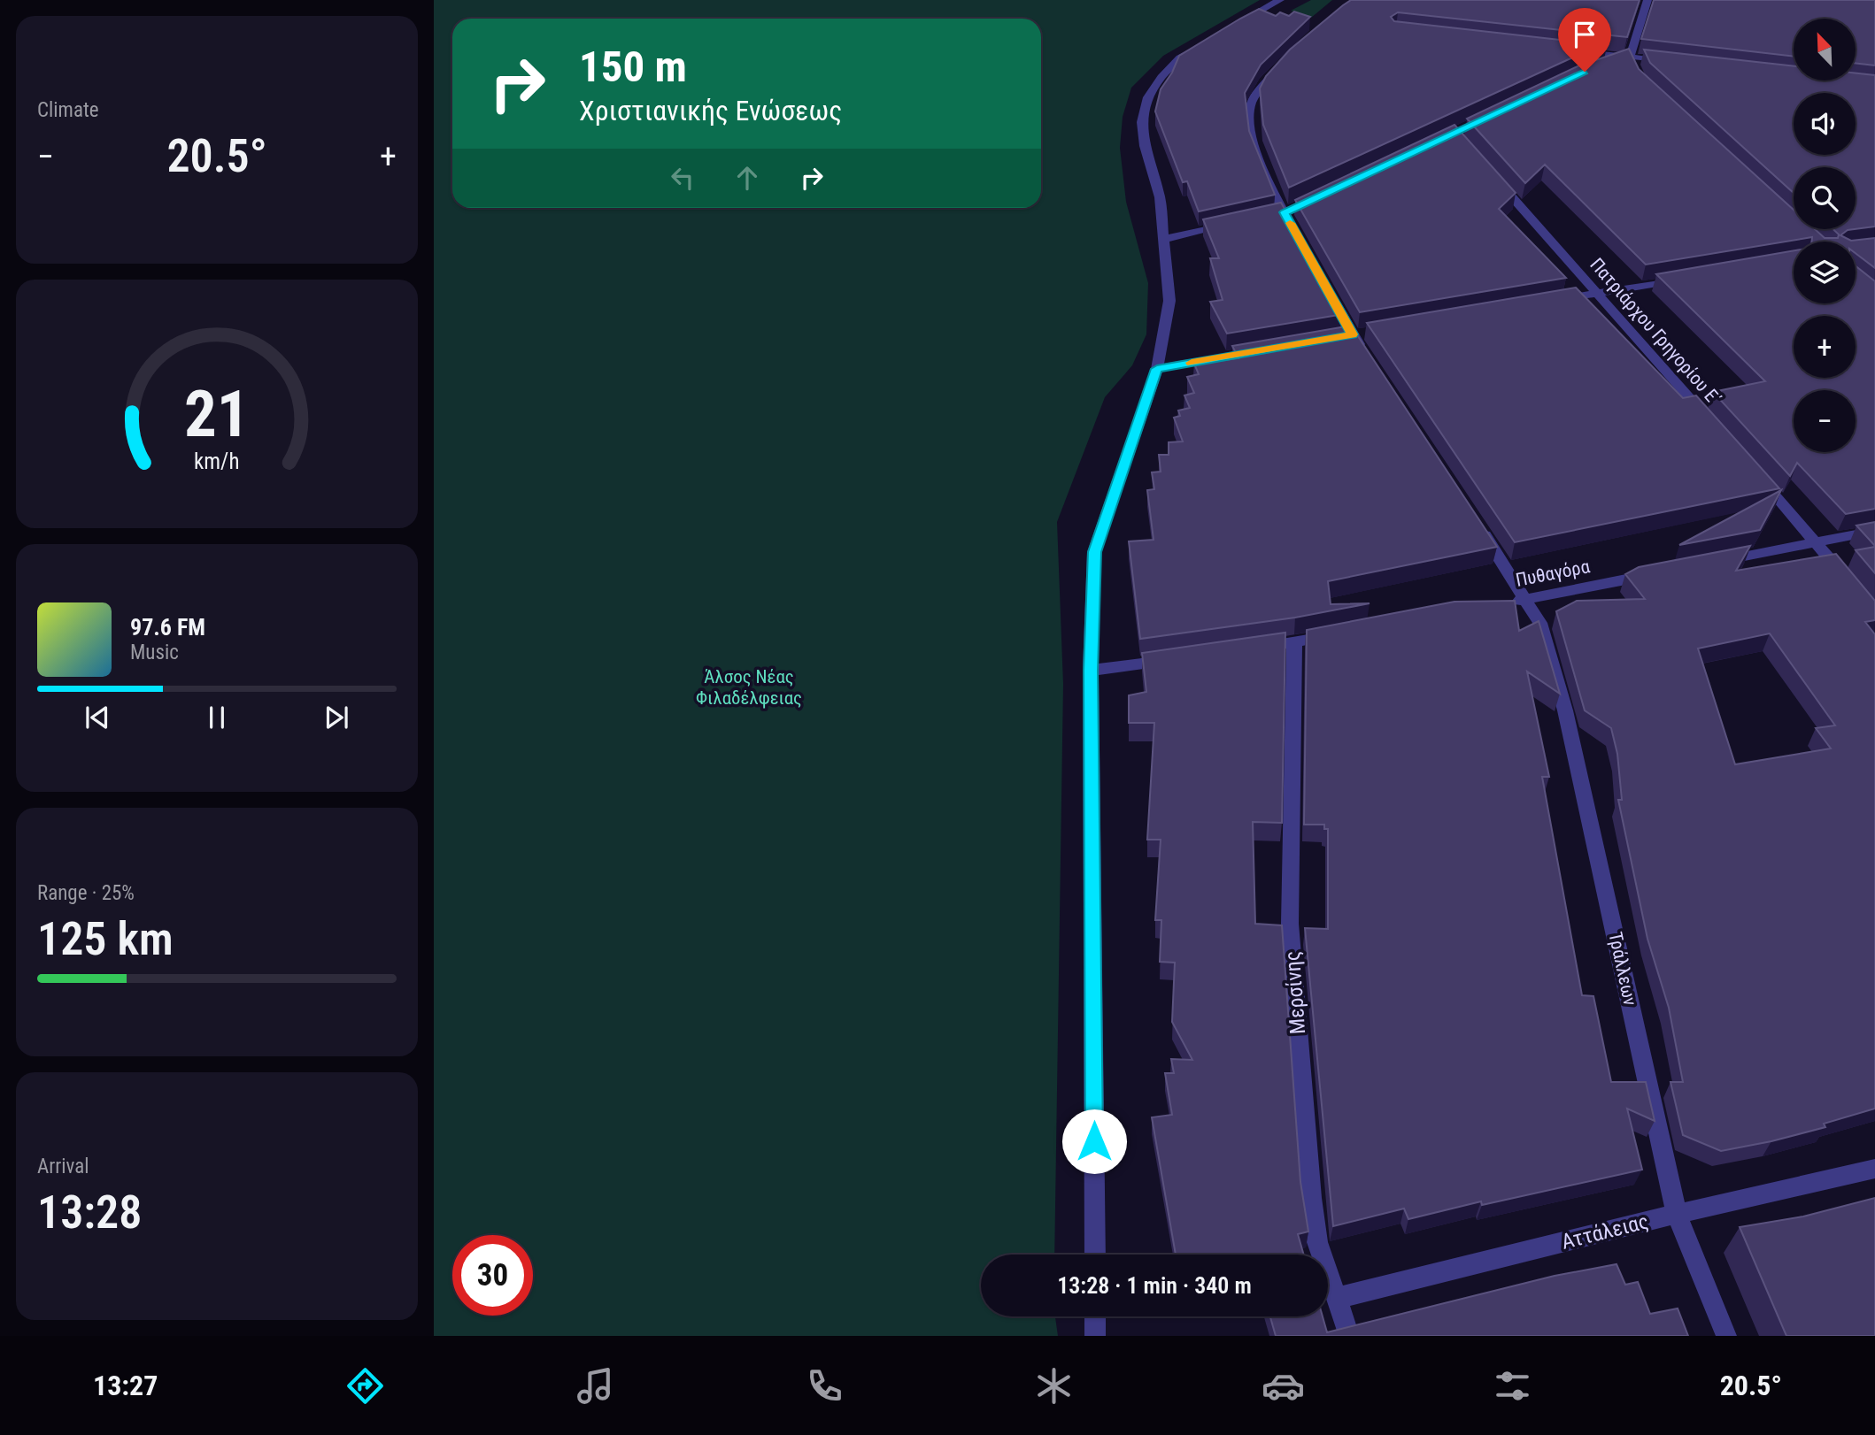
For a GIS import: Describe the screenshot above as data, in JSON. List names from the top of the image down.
{
  "streets": {
    "street": [
      "Πατριάρχου Γρηγορίου Ε΄",
      "Πυθαγόρα",
      "Τράλλεων",
      "Μερσίνης",
      "Αττάλειας"
    ]
  },
  "crossings": [
    ["Πυθαγόρα", "Τράλλεων"],
    ["Τράλλεων", "Αττάλειας"],
    ["Μερσίνης", "Αττάλειας"]
  ],
  "parks": ["Άλσος Νέας Φιλαδέλφειας"],
  "north": "top left",
  "page": {
    "tile": [
      "Climate",
      ["Range · 25%", "125 km"],
      ["Arrival", "13:28"]
    ],
    "map_buttons": ["+", "−"],
    "turn": ["150 m", "Χριστιανικής Ενώσεως"],
    "heat": ["−", "20.5°", "+"],
    "song": ["97.6 FM", "Music"],
    "limit": "30",
    "trip": "13:28 · 1 min · 340 m",
    "tabs": ["13:27", "20.5°"],
    "gauge": ["21", "km/h"]
  }
}
